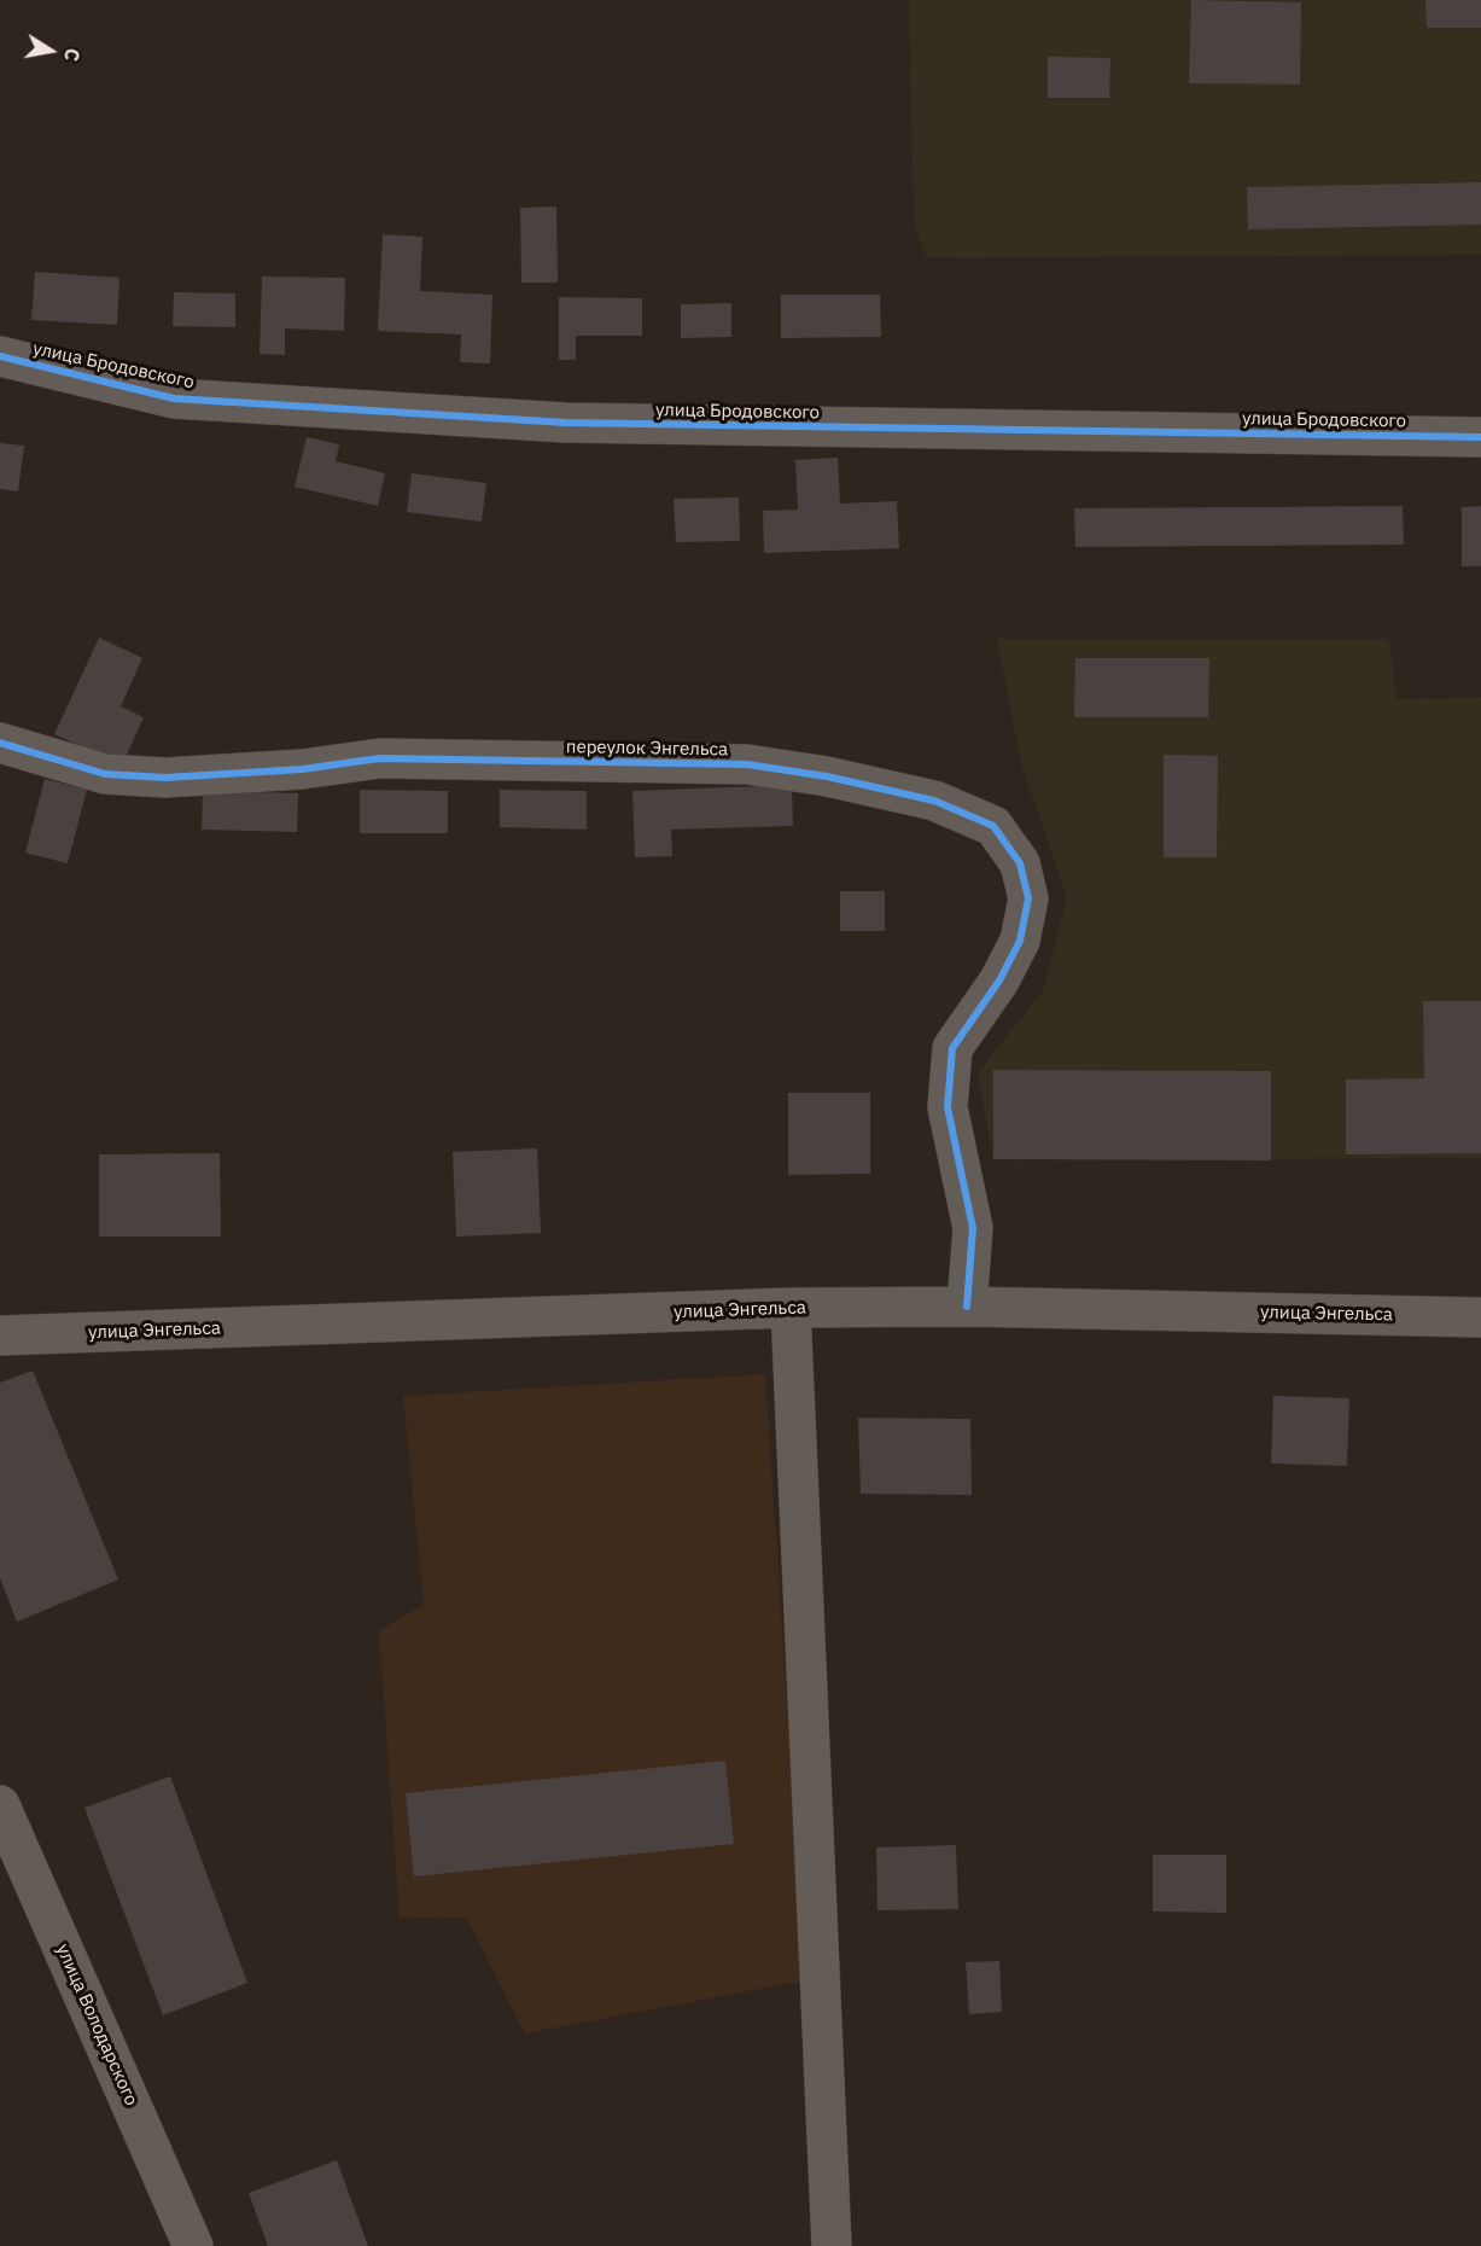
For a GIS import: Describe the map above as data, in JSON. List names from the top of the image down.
{
  "streets": {
    "street": [
      "улица Бродовского",
      "переулок Энгельса",
      "улица Энгельса",
      "улица Володарского"
    ]
  },
  "crossings": [
    ["переулок Энгельса", "улица Энгельса"]
  ],
  "north": "right"
}
